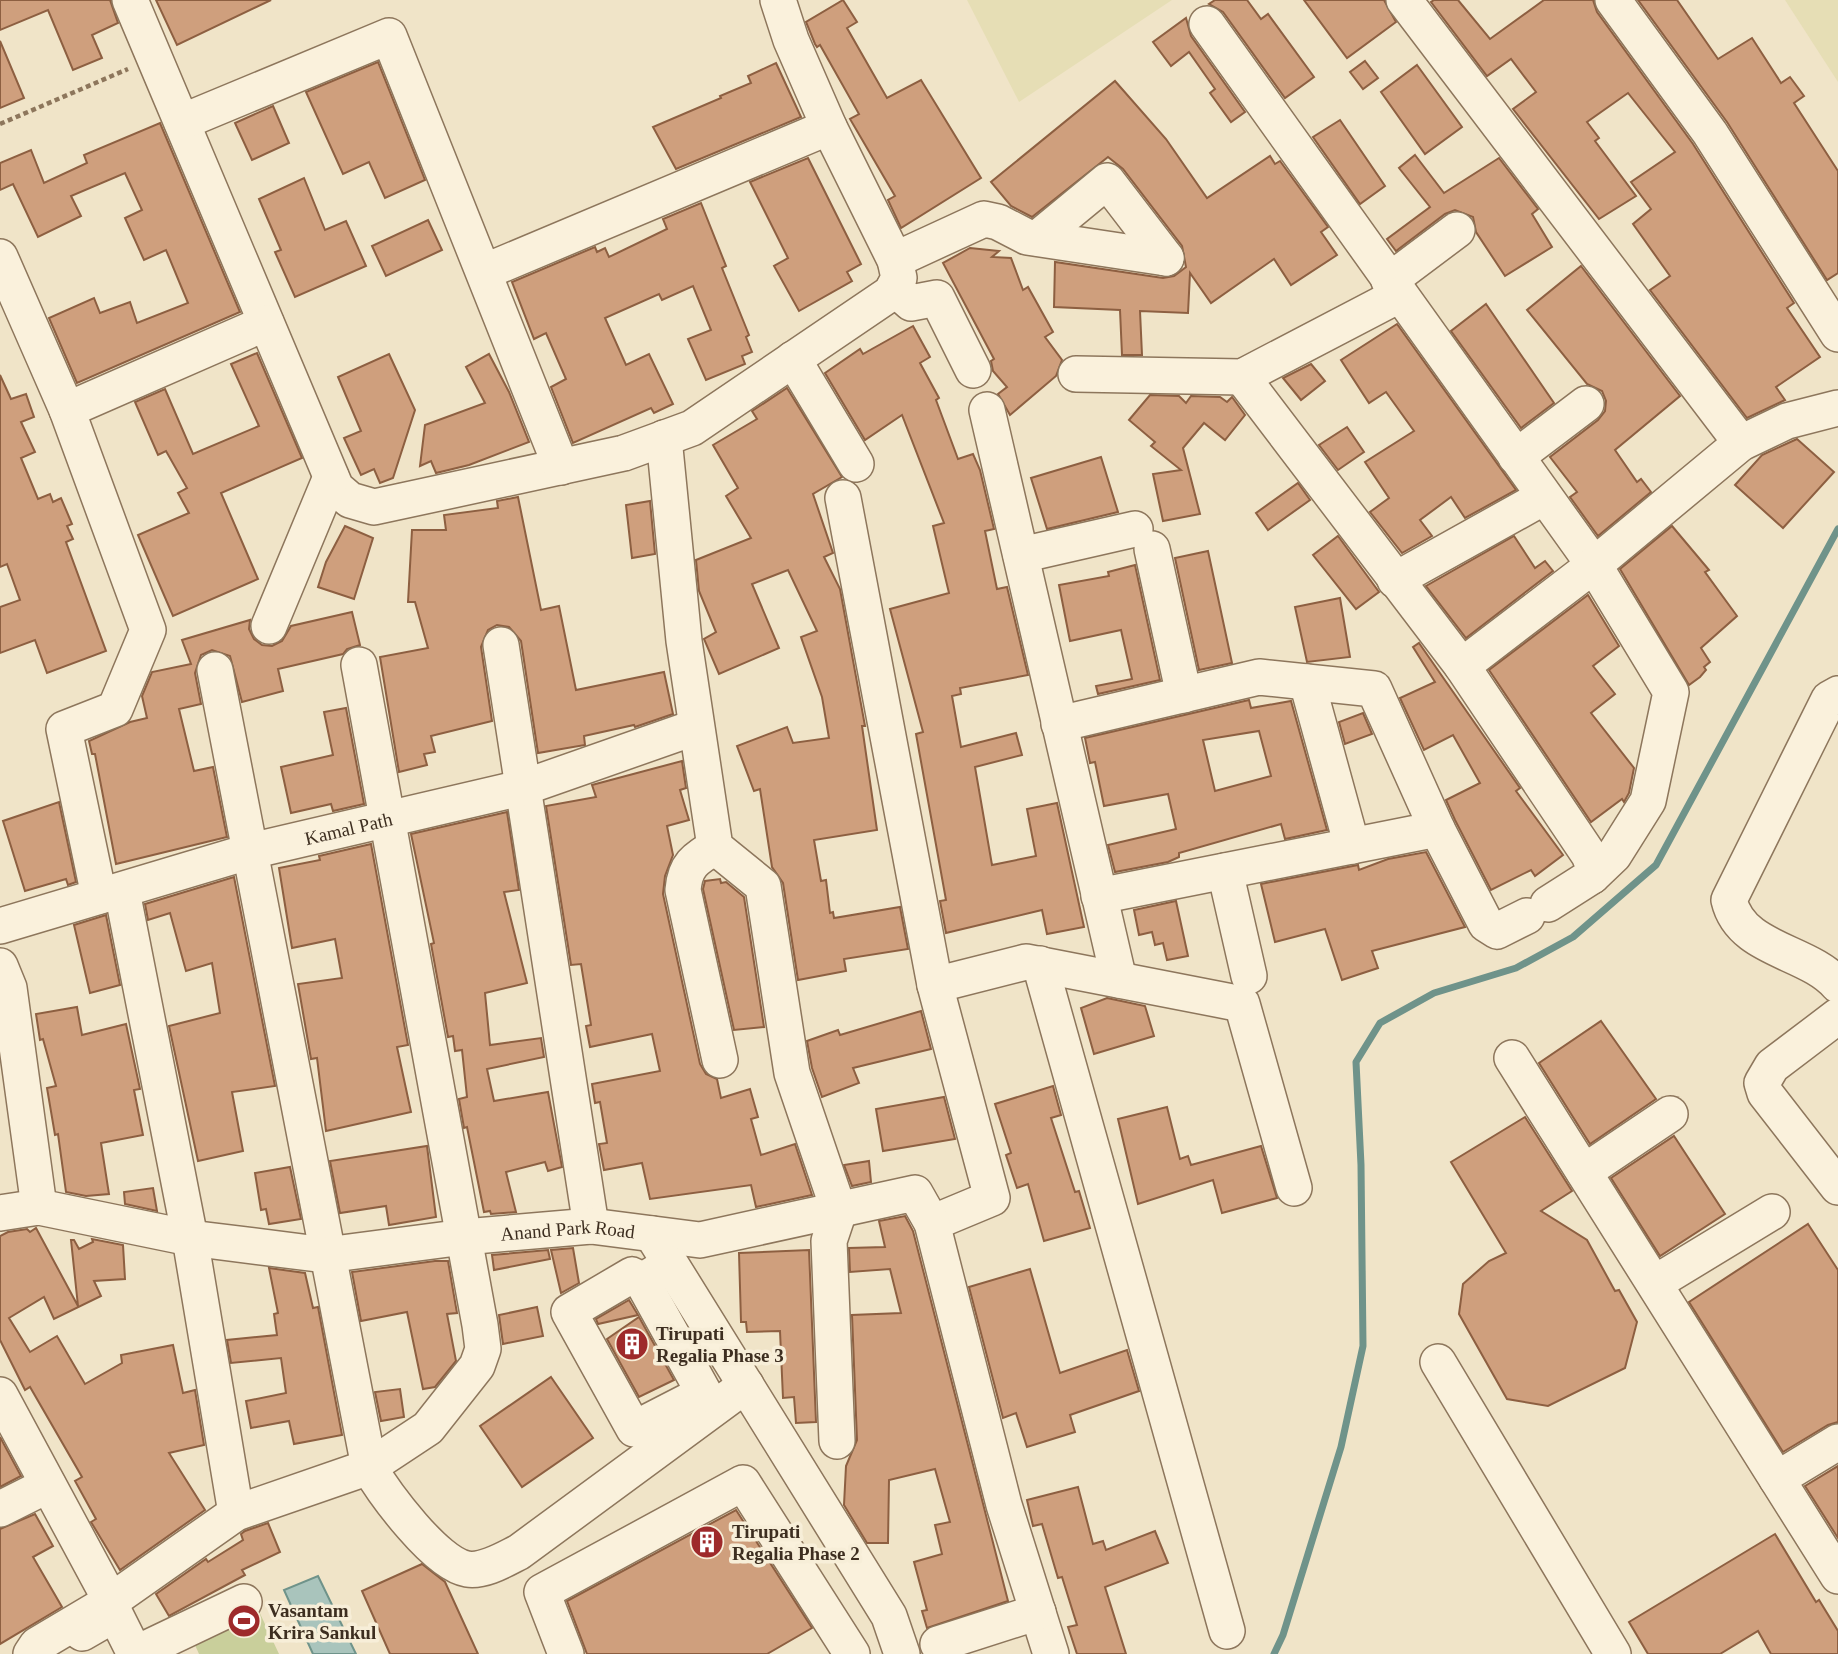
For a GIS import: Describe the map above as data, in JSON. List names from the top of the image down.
{
  "streets": {
    "street": ["Kamal Path", "Anand Park Road"]
  },
  "places": {
    "building": ["Tirupati Regalia Phase 3", "Tirupati Regalia Phase 2"],
    "sports": ["Vasantam Krira Sankul"]
  }
}
